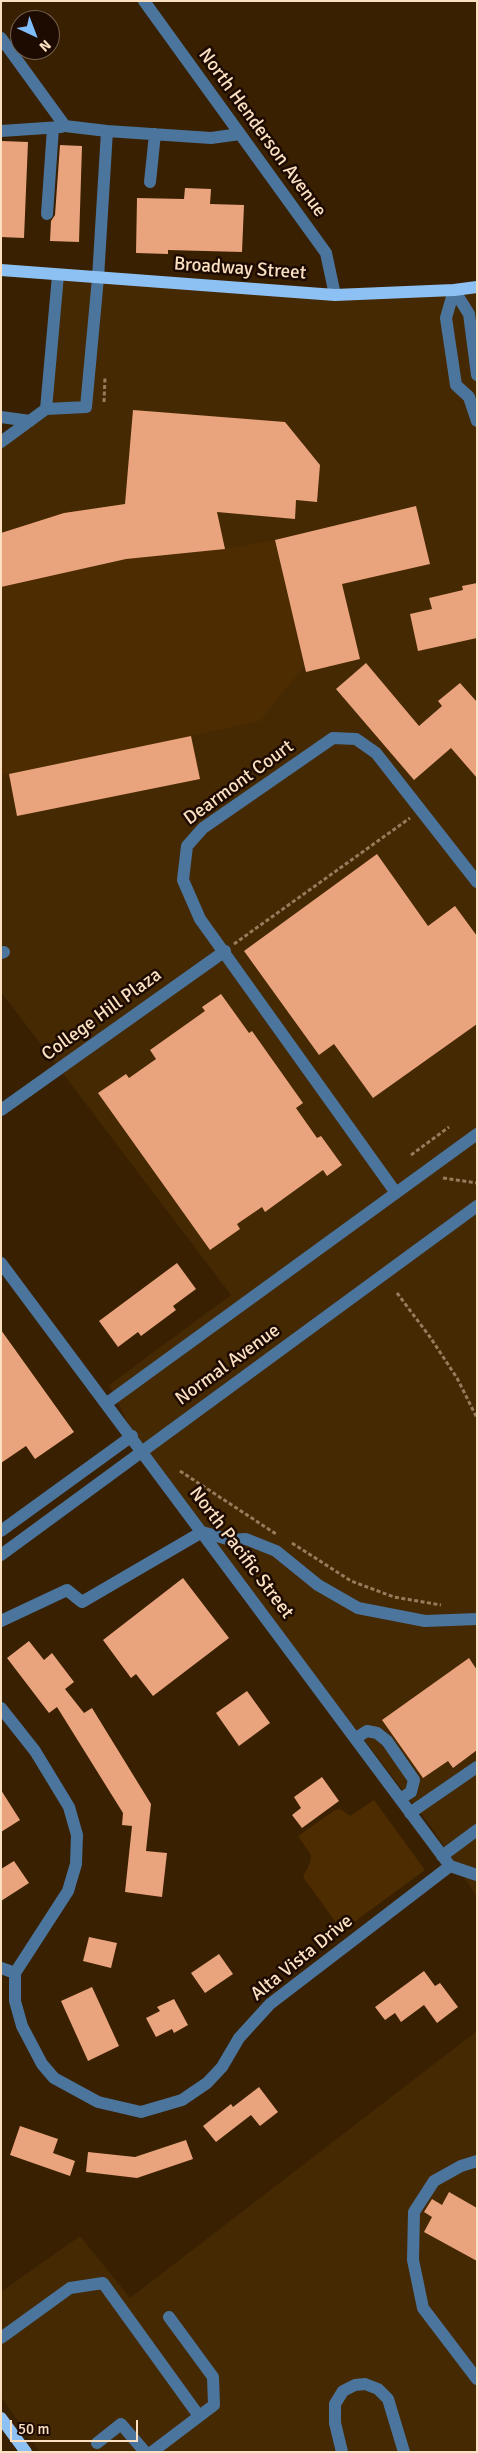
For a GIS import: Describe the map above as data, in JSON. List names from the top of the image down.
{
  "streets": {
    "main road": ["Broadway Street"],
    "street": [
      "North Henderson Avenue",
      "Dearmont Court",
      "College Hill Plaza",
      "Normal Avenue",
      "North Pacific Street",
      "Alta Vista Drive"
    ]
  },
  "crossings": [
    ["North Henderson Avenue", "Broadway Street"],
    ["Dearmont Court", "College Hill Plaza"],
    ["Normal Avenue", "North Pacific Street"],
    ["North Pacific Street", "Alta Vista Drive"]
  ],
  "scale_bar": "50 m",
  "north": "bottom right"
}
